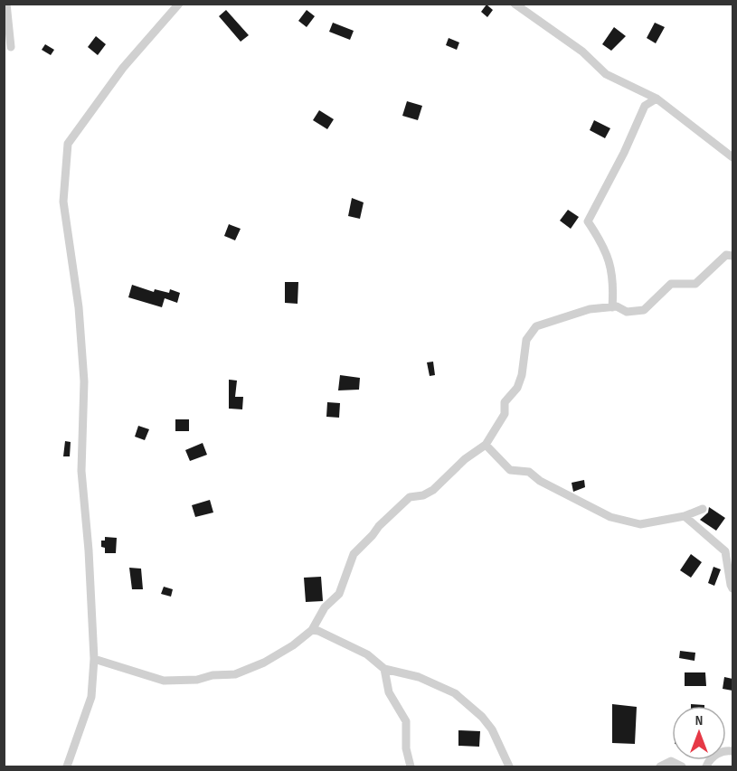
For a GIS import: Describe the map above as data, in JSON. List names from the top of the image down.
{
  "north": "top"
}
